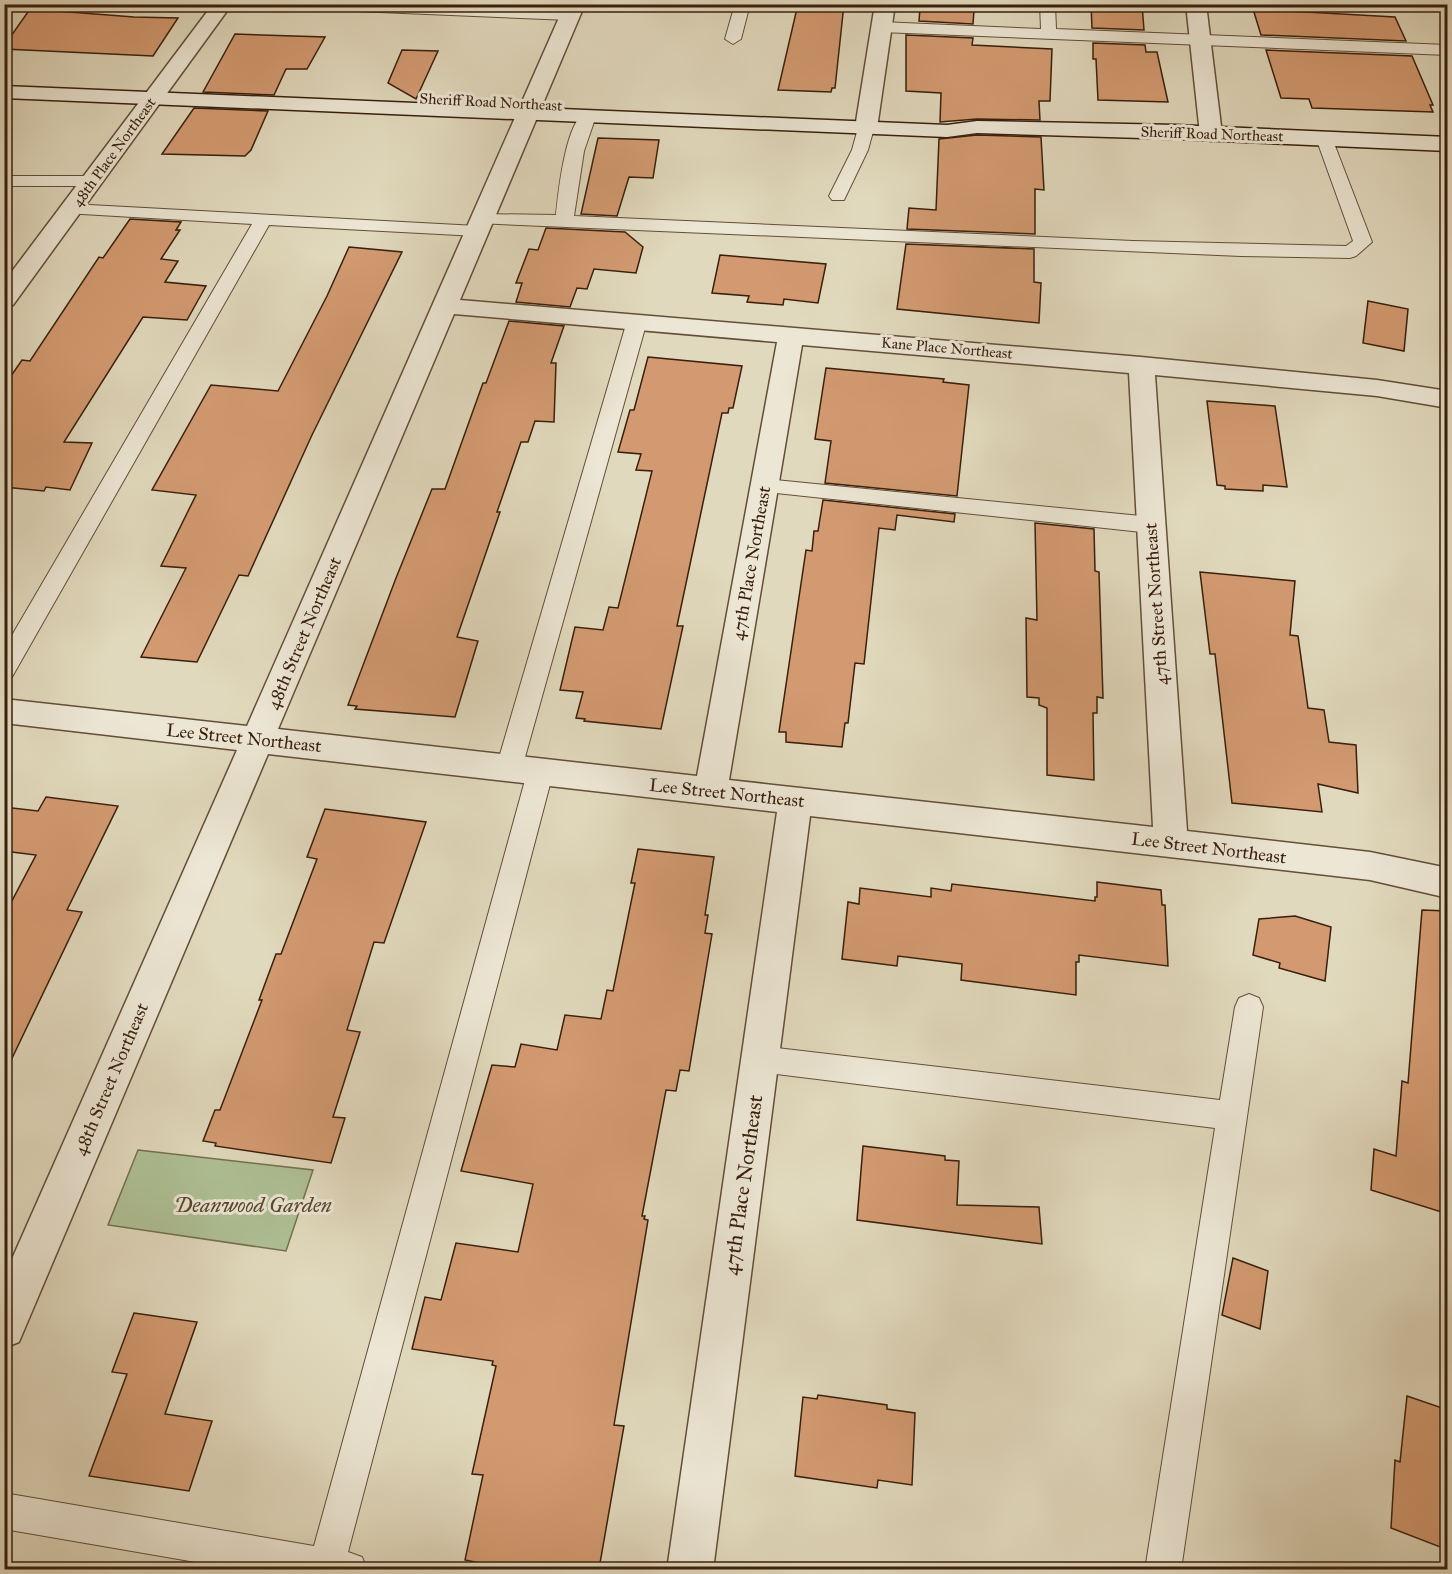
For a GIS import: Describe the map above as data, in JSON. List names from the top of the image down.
{
  "streets": {
    "street": [
      "Sheriff Road Northeast",
      "48th Place Northeast",
      "Kane Place Northeast",
      "47th Place Northeast",
      "47th Street Northeast",
      "48th Street Northeast",
      "Lee Street Northeast"
    ]
  },
  "crossings": [
    ["Sheriff Road Northeast", "48th Place Northeast"],
    ["Sheriff Road Northeast", "48th Street Northeast"],
    ["Kane Place Northeast", "47th Place Northeast"],
    ["Kane Place Northeast", "47th Street Northeast"],
    ["Kane Place Northeast", "48th Street Northeast"],
    ["47th Place Northeast", "Lee Street Northeast"],
    ["47th Street Northeast", "Lee Street Northeast"],
    ["48th Street Northeast", "Lee Street Northeast"]
  ],
  "parks": ["Deanwood Garden"]
}
